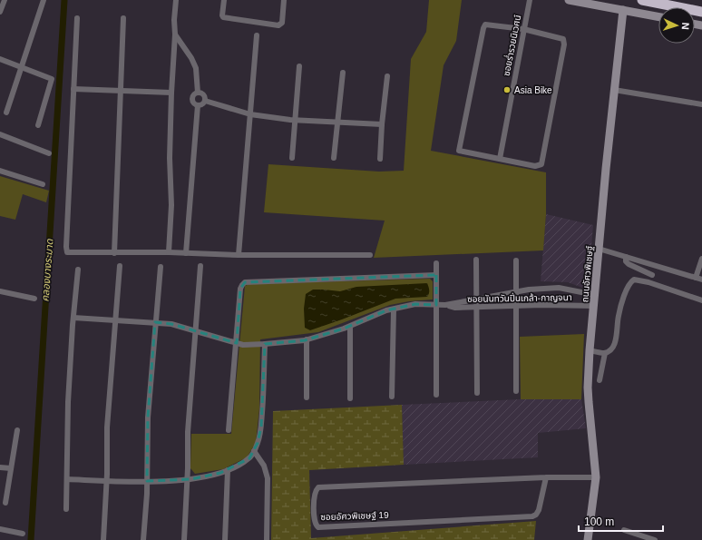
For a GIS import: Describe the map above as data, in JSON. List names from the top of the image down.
{
  "streets": {
    "street": [
      "ซอยร่ำรวยนิเวศน์",
      "ถนนอัศวพิเชษฐ์",
      "ซอยนันทวันปิ่นเกล้า-กาญจนา",
      "ซอยอัศวพิเชษฐ์ 19"
    ]
  },
  "crossings": [
    ["ถนนอัศวพิเชษฐ์", "ซอยนันทวันปิ่นเกล้า-กาญจนา"],
    ["ถนนอัศวพิเชษฐ์", "ซอยอัศวพิเชษฐ์ 19"]
  ],
  "water": ["คลองบางระมาด"],
  "places": ["Asia Bike"],
  "scale_bar": "100 m",
  "north": "right"
}
